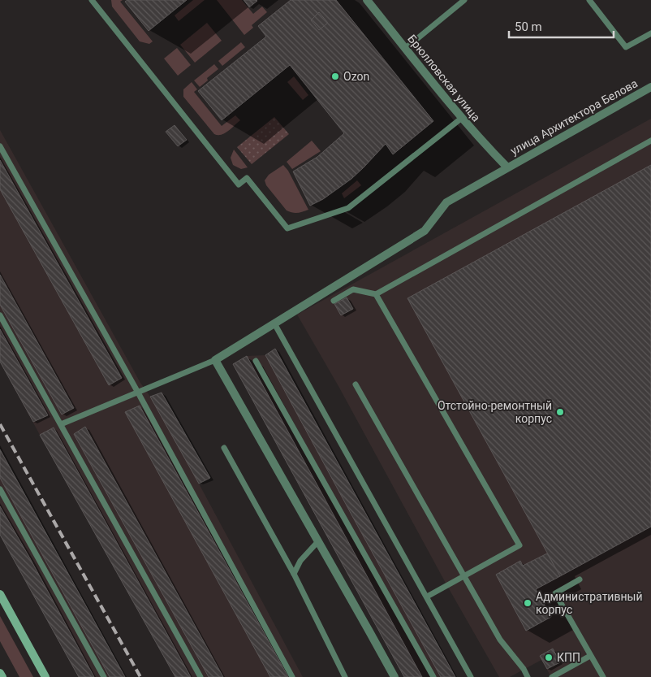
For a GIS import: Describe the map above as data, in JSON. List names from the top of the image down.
{
  "streets": {
    "street": ["Брюлловская улица", "улица Архитектора Белова"]
  },
  "crossings": [
    ["Брюлловская улица", "улица Архитектора Белова"]
  ],
  "places": [
    "Ozon",
    "Отстойно-ремонтный корпус",
    "Административный корпус",
    "КПП"
  ],
  "scale_bar": "50 m"
}
